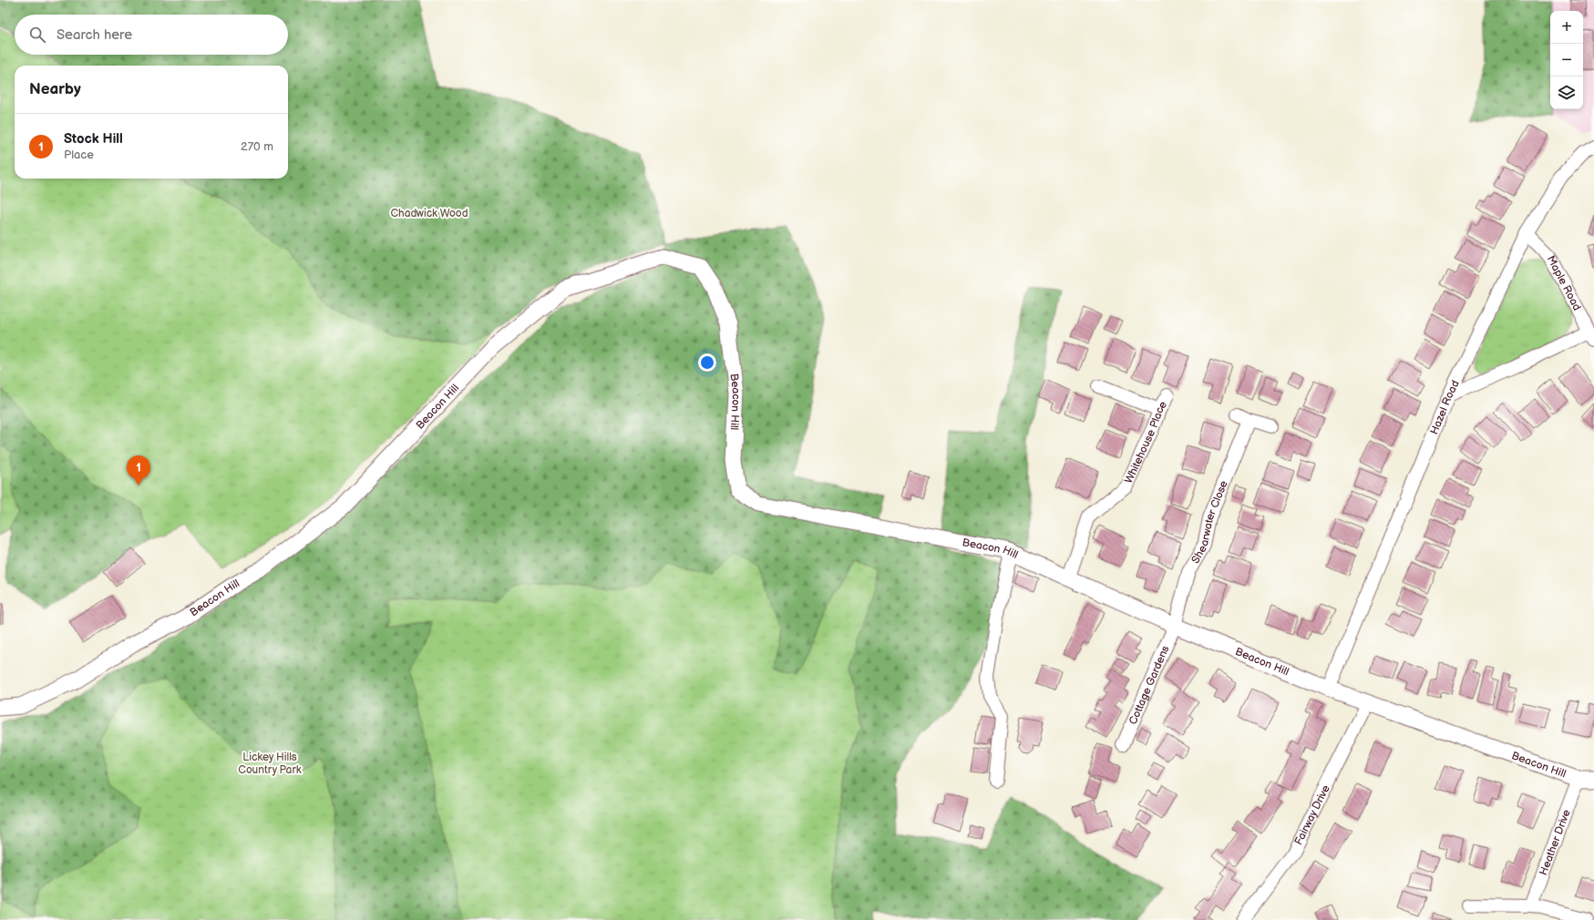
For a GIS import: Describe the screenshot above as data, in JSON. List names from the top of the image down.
{
  "streets": {
    "street": [
      "Maple Road",
      "Beacon Hill",
      "Hazel Road",
      "Whitehouse Place",
      "Shearwater Close",
      "Cottage Gardens",
      "Fairway Drive",
      "Heather Drive"
    ]
  },
  "crossings": [
    ["Maple Road", "Hazel Road"],
    ["Beacon Hill", "Hazel Road"],
    ["Beacon Hill", "Whitehouse Place"],
    ["Beacon Hill", "Shearwater Close"],
    ["Beacon Hill", "Cottage Gardens"],
    ["Beacon Hill", "Fairway Drive"],
    ["Beacon Hill", "Heather Drive"],
    ["Shearwater Close", "Cottage Gardens"]
  ],
  "parks": ["Chadwick Wood", "Lickey Hills Country Park"],
  "page": {
    "map_buttons": ["+", "−"],
    "search": "Search here",
    "heading": "Nearby",
    "list": [
      {
        "mark": "1",
        "name": "Stock Hill",
        "note": "Place",
        "value": "270 m"
      }
    ],
    "pins": "1"
  }
}
